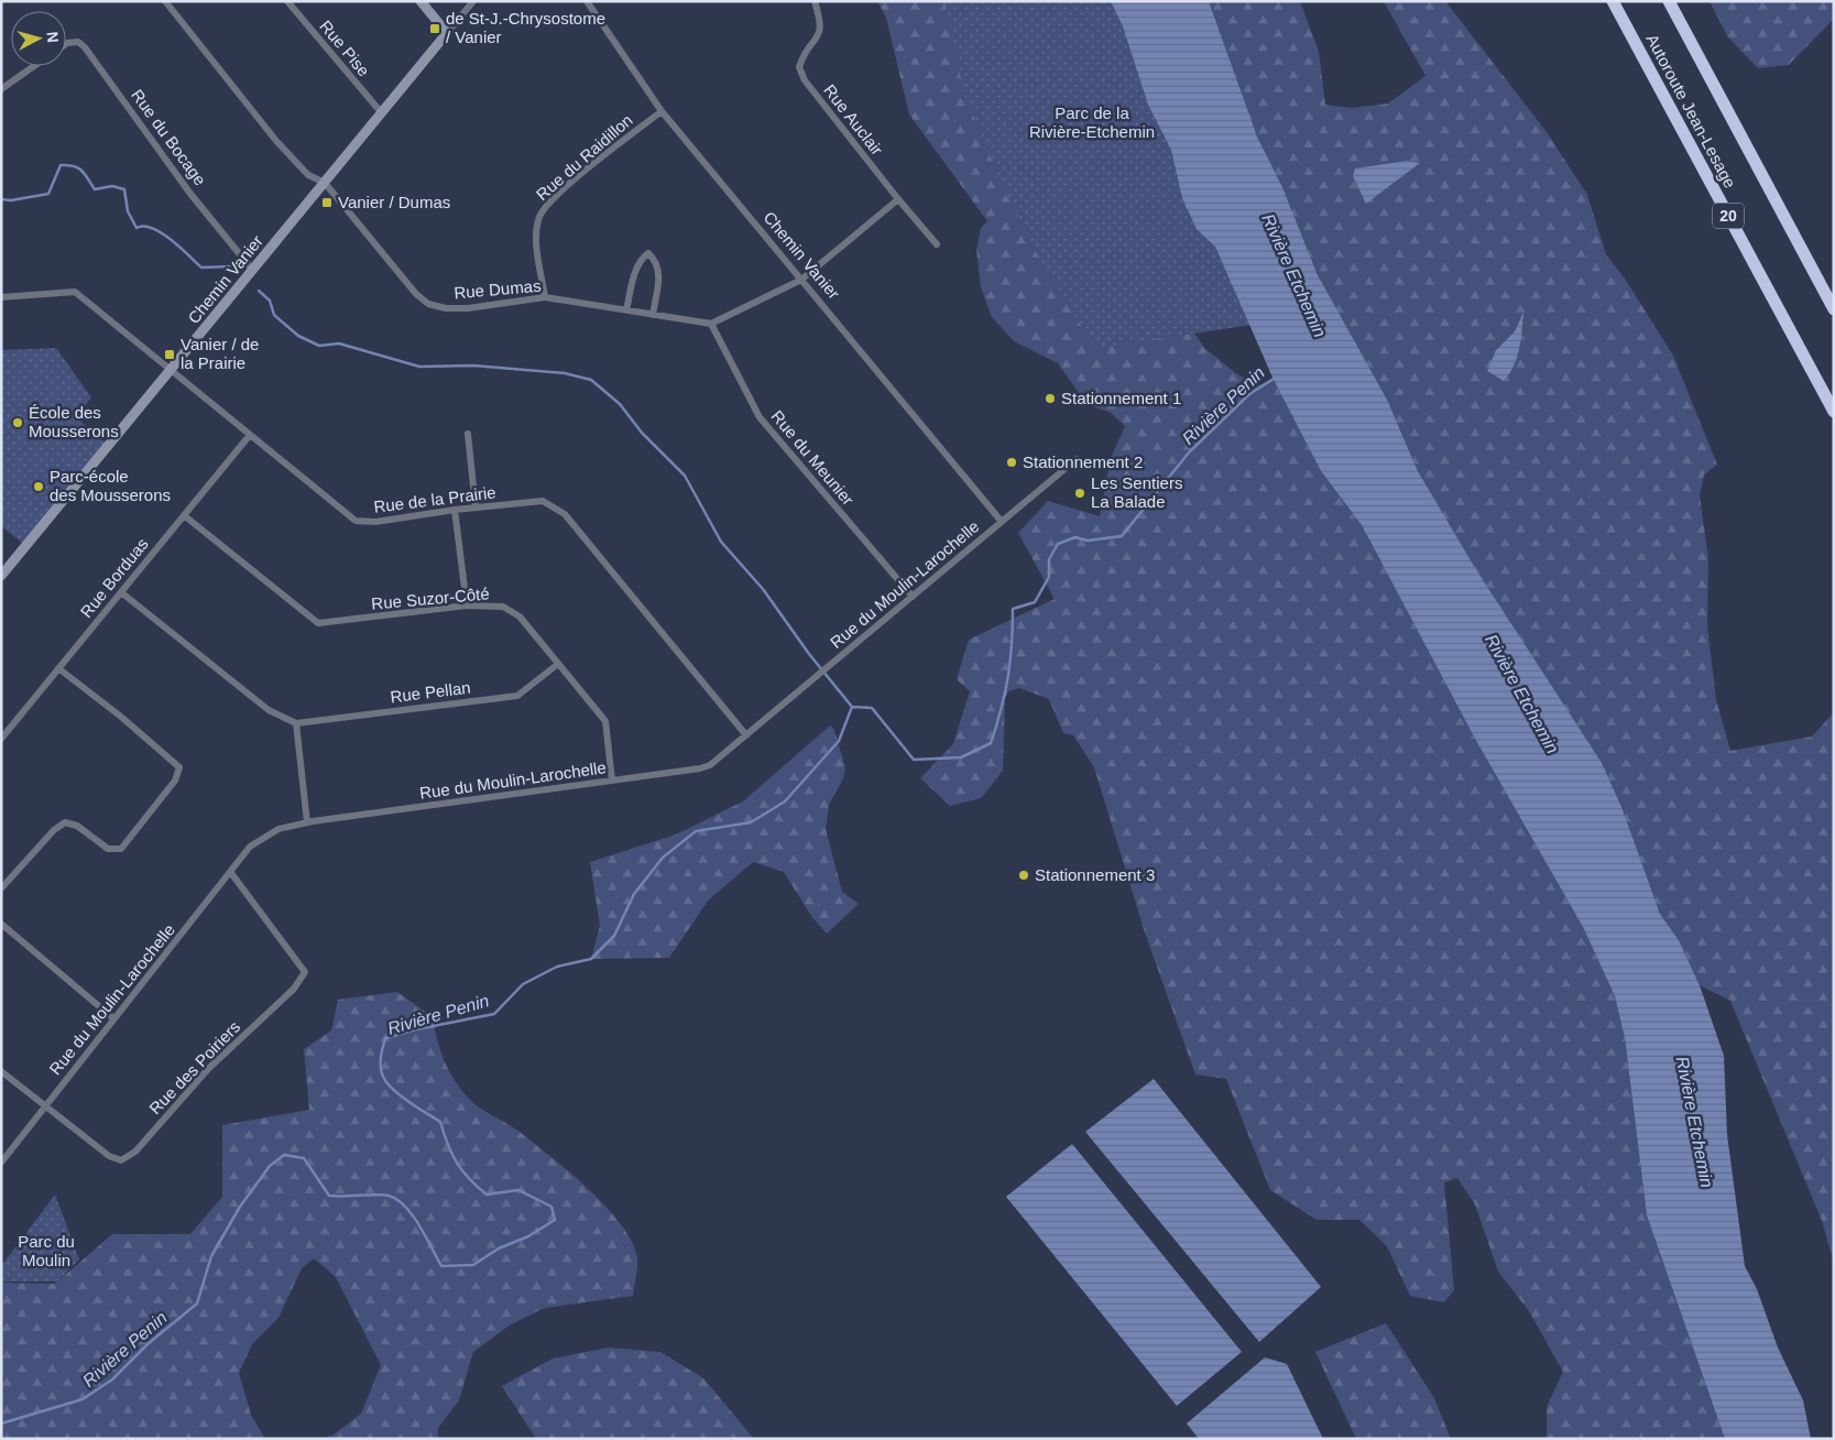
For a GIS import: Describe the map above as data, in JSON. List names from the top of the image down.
{
  "streets": {
    "highway": ["Autoroute Jean-Lesage", "20"],
    "street": [
      "Rue Pise",
      "Rue Auclair",
      "Rue du Bocage",
      "Rue du Raidillon",
      "Chemin Vanier",
      "Rue Dumas",
      "Rue du Meunier",
      "Rue de la Prairie",
      "Rue Borduas",
      "Rue du Moulin-Larochelle",
      "Rue Suzor-Côté",
      "Rue Pellan",
      "Rue des Poiriers"
    ]
  },
  "crossings": [
    ["Rue Pise", "Chemin Vanier"],
    ["Rue du Bocage", "Chemin Vanier"],
    ["Rue du Raidillon", "Chemin Vanier"],
    ["Rue du Raidillon", "Rue Dumas"],
    ["Chemin Vanier", "Rue Dumas"],
    ["Chemin Vanier", "Rue de la Prairie"],
    ["Chemin Vanier", "Rue du Moulin-Larochelle"],
    ["Rue Dumas", "Rue du Meunier"],
    ["Rue du Meunier", "Rue du Moulin-Larochelle"],
    ["Rue de la Prairie", "Rue Borduas"],
    ["Rue de la Prairie", "Rue du Moulin-Larochelle"],
    ["Rue Borduas", "Rue Suzor-Côté"],
    ["Rue du Moulin-Larochelle", "Rue Suzor-Côté"],
    ["Rue du Moulin-Larochelle", "Rue des Poiriers"],
    ["Rue Suzor-Côté", "Rue Pellan"]
  ],
  "water": ["Rivière Etchemin", "Rivière Penin"],
  "parks": ["Parc de la Rivière-Etchemin", "Parc du Moulin"],
  "places": {
    "transit": ["de St-J.-Chrysostome / Vanier", "Vanier / Dumas", "Vanier / de la Prairie"],
    "other": [
      "Stationnement 1",
      "École des Mousserons",
      "Stationnement 2",
      "Parc-école des Mousserons",
      "Les Sentiers La Balade",
      "Stationnement 3"
    ]
  },
  "north": "right"
}
